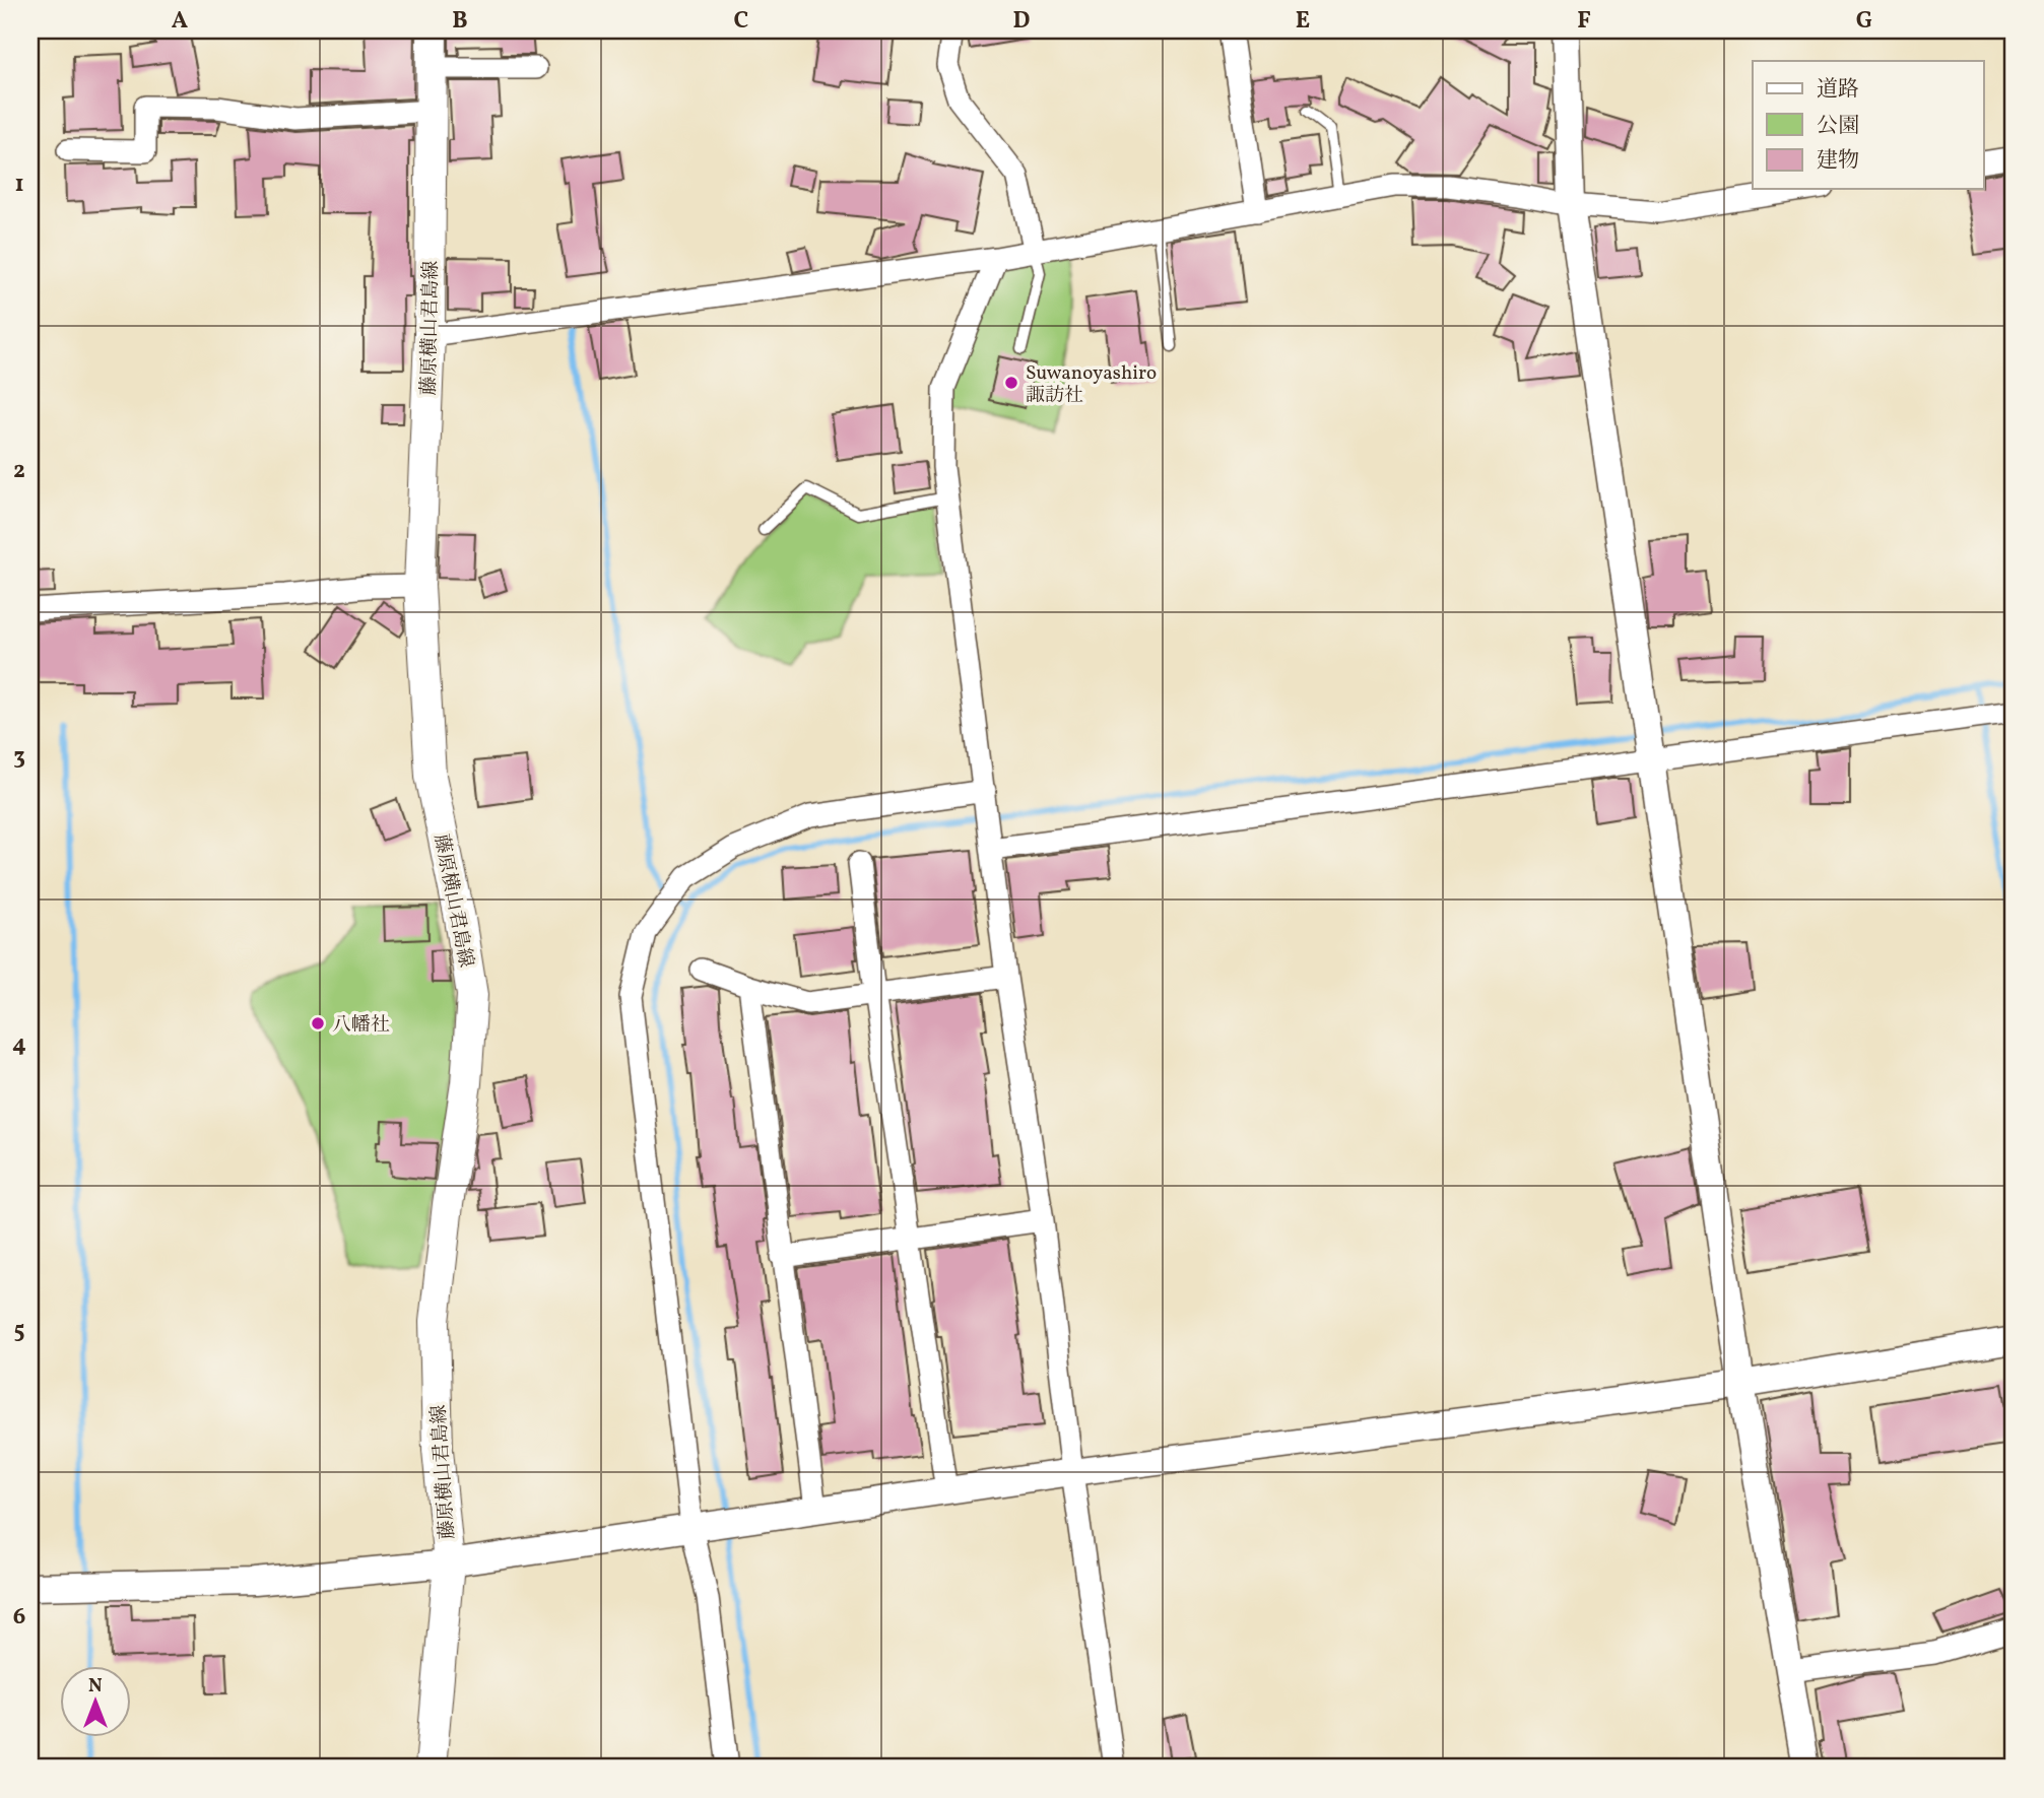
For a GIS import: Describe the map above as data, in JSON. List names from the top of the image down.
{
  "streets": {
    "main road": ["藤原横山君島線"]
  },
  "places": ["Suwanoyashiro 諏訪社", "八幡社"],
  "legend": ["道路", "公園", "建物"],
  "north": "top",
  "grid": {
    "columns": [
      "A",
      "B",
      "C",
      "D",
      "E",
      "F",
      "G"
    ],
    "rows": [
      "1",
      "2",
      "3",
      "4",
      "5",
      "6"
    ]
  }
}
